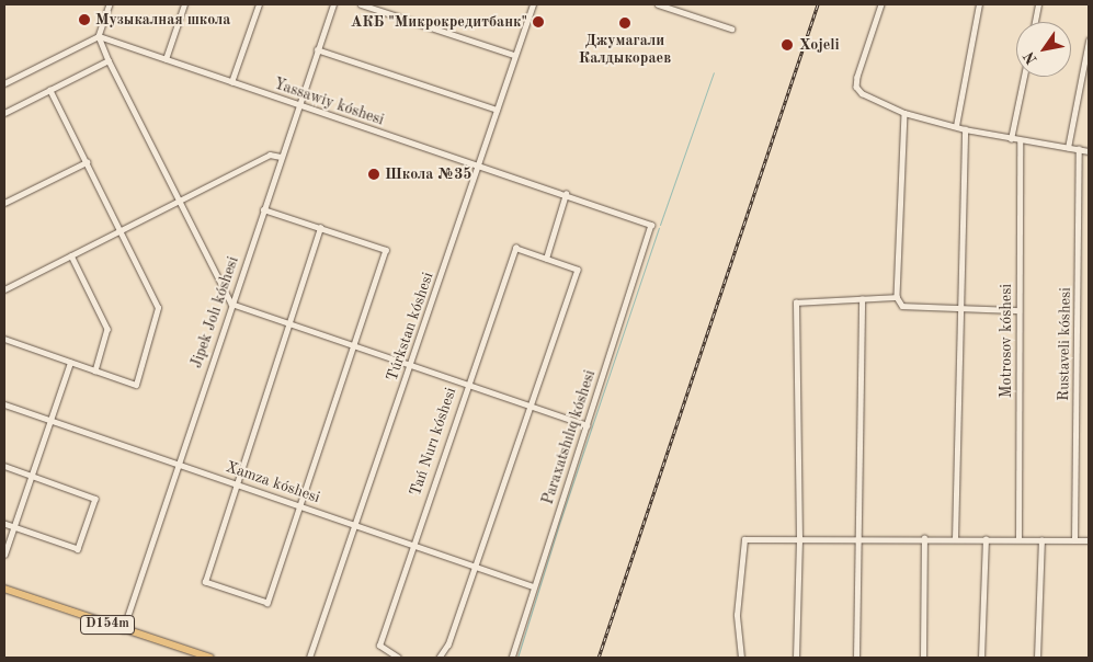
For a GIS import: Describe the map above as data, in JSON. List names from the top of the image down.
{
  "streets": {
    "main road": ["D154m"],
    "street": [
      "Yassawiy kóshesi",
      "Jipek Jolı kóshesi",
      "Túrkstan kóshesi",
      "Motrosov kóshesi",
      "Rustaveli kóshesi",
      "Paraxatshılıq kóshesi",
      "Tań Nurı kóshesi",
      "Xamza kóshesi"
    ]
  },
  "crossings": [
    ["Yassawiy kóshesi", "Jipek Jolı kóshesi"],
    ["Yassawiy kóshesi", "Túrkstan kóshesi"],
    ["Yassawiy kóshesi", "Paraxatshılıq kóshesi"],
    ["Jipek Jolı kóshesi", "Xamza kóshesi"],
    ["Jipek Jolı kóshesi", "D154m"],
    ["Túrkstan kóshesi", "Xamza kóshesi"],
    ["Paraxatshılıq kóshesi", "Xamza kóshesi"],
    ["Tań Nurı kóshesi", "Xamza kóshesi"]
  ],
  "places": [
    "Музыкалная школа",
    "АКБ \"Микрокредитбанк\"",
    "Джумагали Калдыкораев",
    "Xojeli",
    "Школа №35"
  ],
  "north": "bottom left"
}
